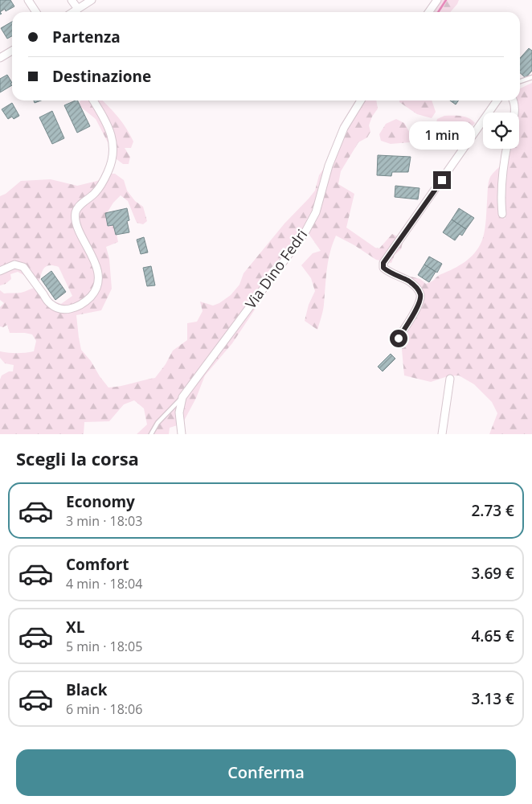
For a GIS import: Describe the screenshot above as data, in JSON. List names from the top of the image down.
{
  "streets": {
    "street": ["Via Dino Fedri"]
  },
  "page": {
    "banner": ["Partenza", "Destinazione"],
    "bubble": "1 min",
    "heading": "Scegli la corsa",
    "list": [
      {
        "name": "Economy",
        "note": "3 min · 18:03",
        "value": "2.73 €"
      },
      {
        "name": "Comfort",
        "note": "4 min · 18:04",
        "value": "3.69 €"
      },
      {
        "name": "XL",
        "note": "5 min · 18:05",
        "value": "4.65 €"
      },
      {
        "name": "Black",
        "note": "6 min · 18:06",
        "value": "3.13 €"
      }
    ],
    "buttons": "Conferma"
  }
}
